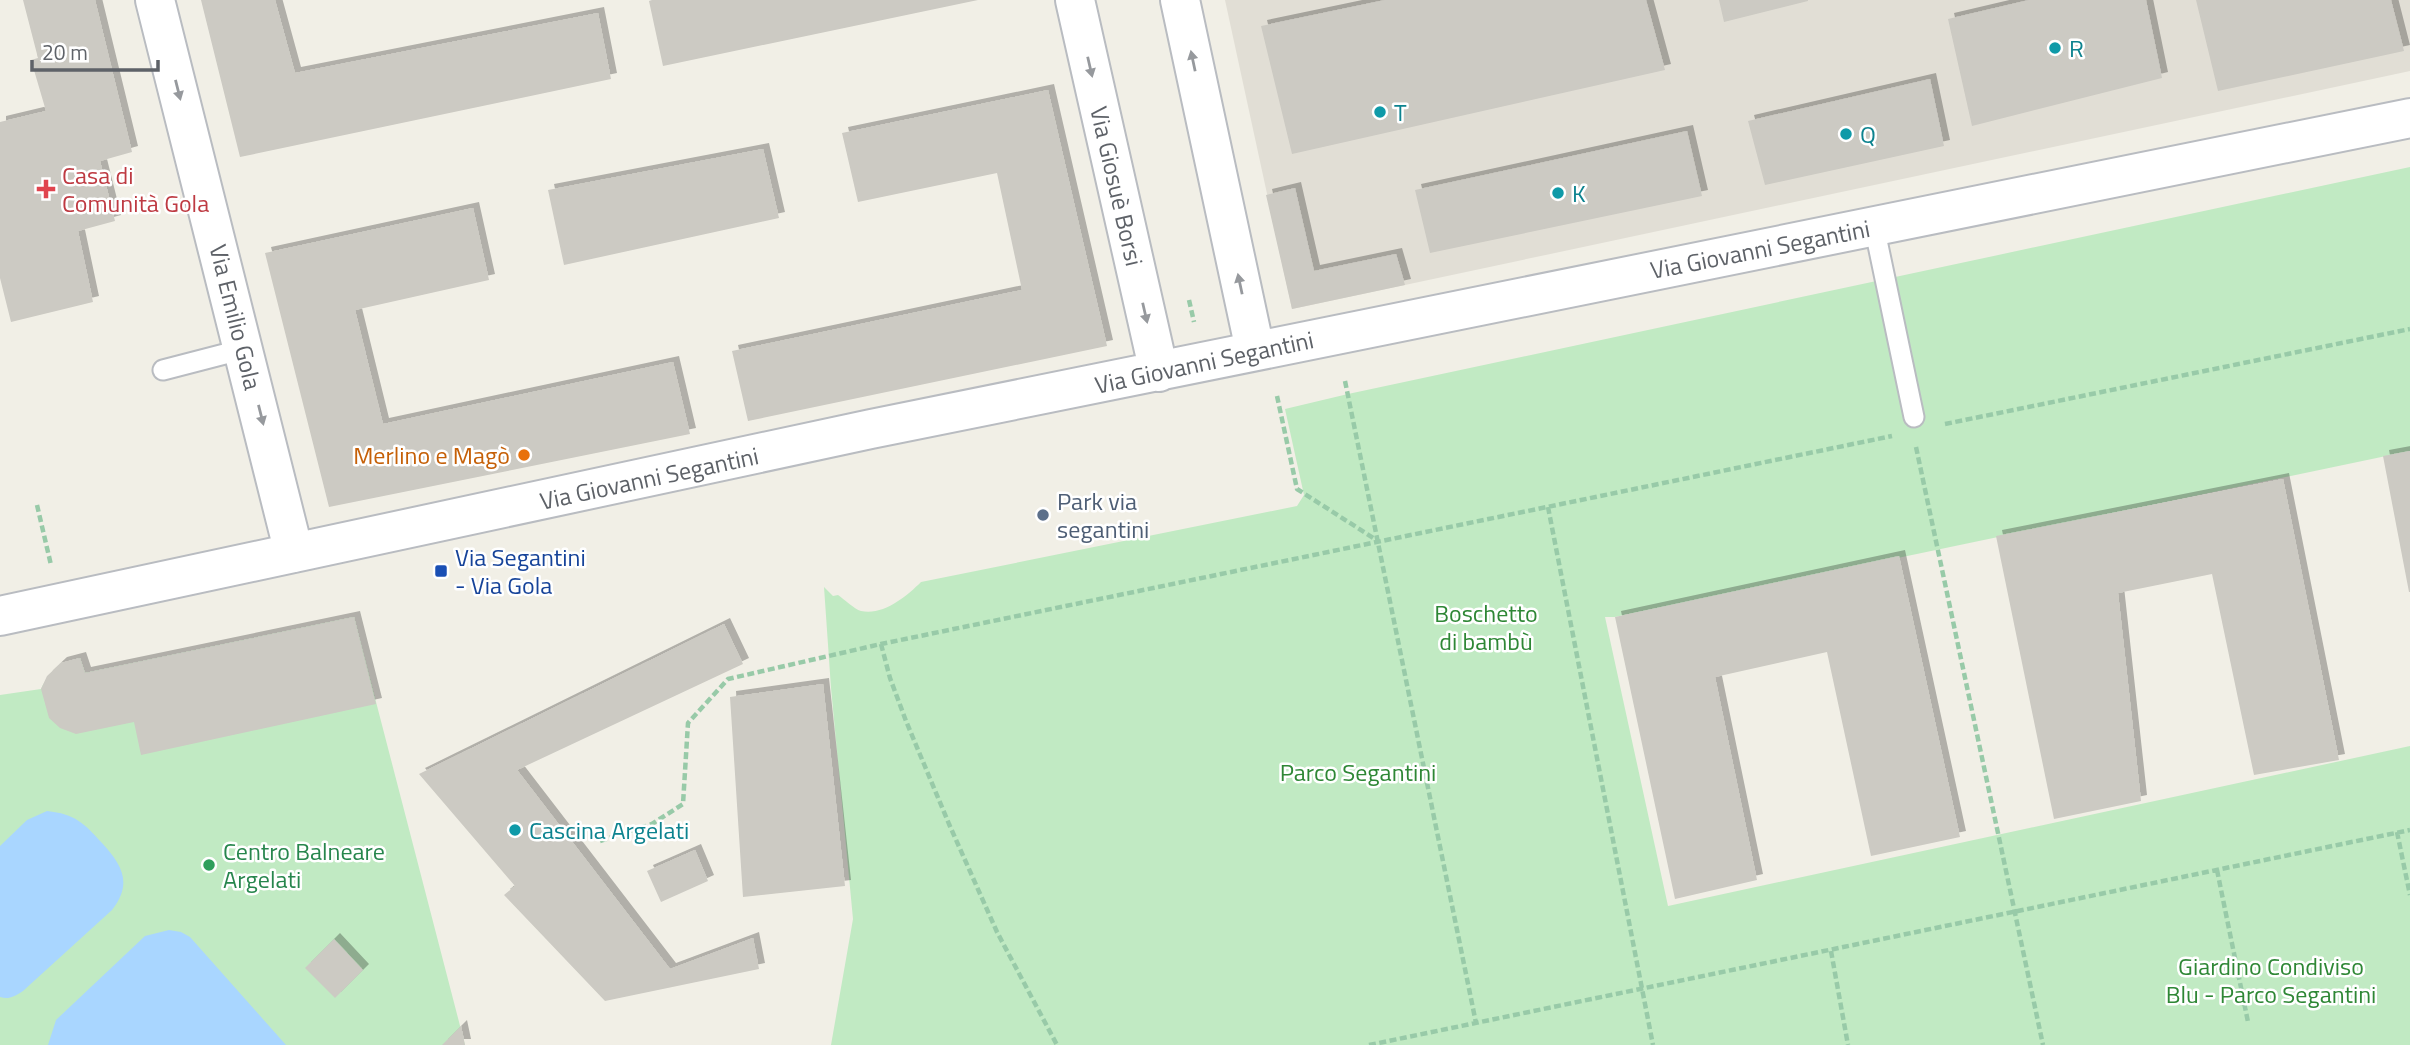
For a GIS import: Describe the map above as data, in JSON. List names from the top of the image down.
{
  "streets": {
    "street": ["Via Giosuè Borsi", "Via Giovanni Segantini", "Via Emilio Gola"]
  },
  "crossings": [
    ["Via Giosuè Borsi", "Via Giovanni Segantini"],
    ["Via Giovanni Segantini", "Via Emilio Gola"]
  ],
  "one_way": ["Via Emilio Gola"],
  "parks": ["Boschetto di bambù", "Parco Segantini", "Giardino Condiviso Blu - Parco Segantini"],
  "places": {
    "other": [
      "R",
      "T",
      "Q",
      "K",
      "Merlino e Magò",
      "Park via segantini",
      "Cascina Argelati",
      "Centro Balneare Argelati"
    ],
    "health": ["Casa di Comunità Gola"],
    "transit": ["Via Segantini - Via Gola"]
  },
  "scale_bar": "20 m"
}
